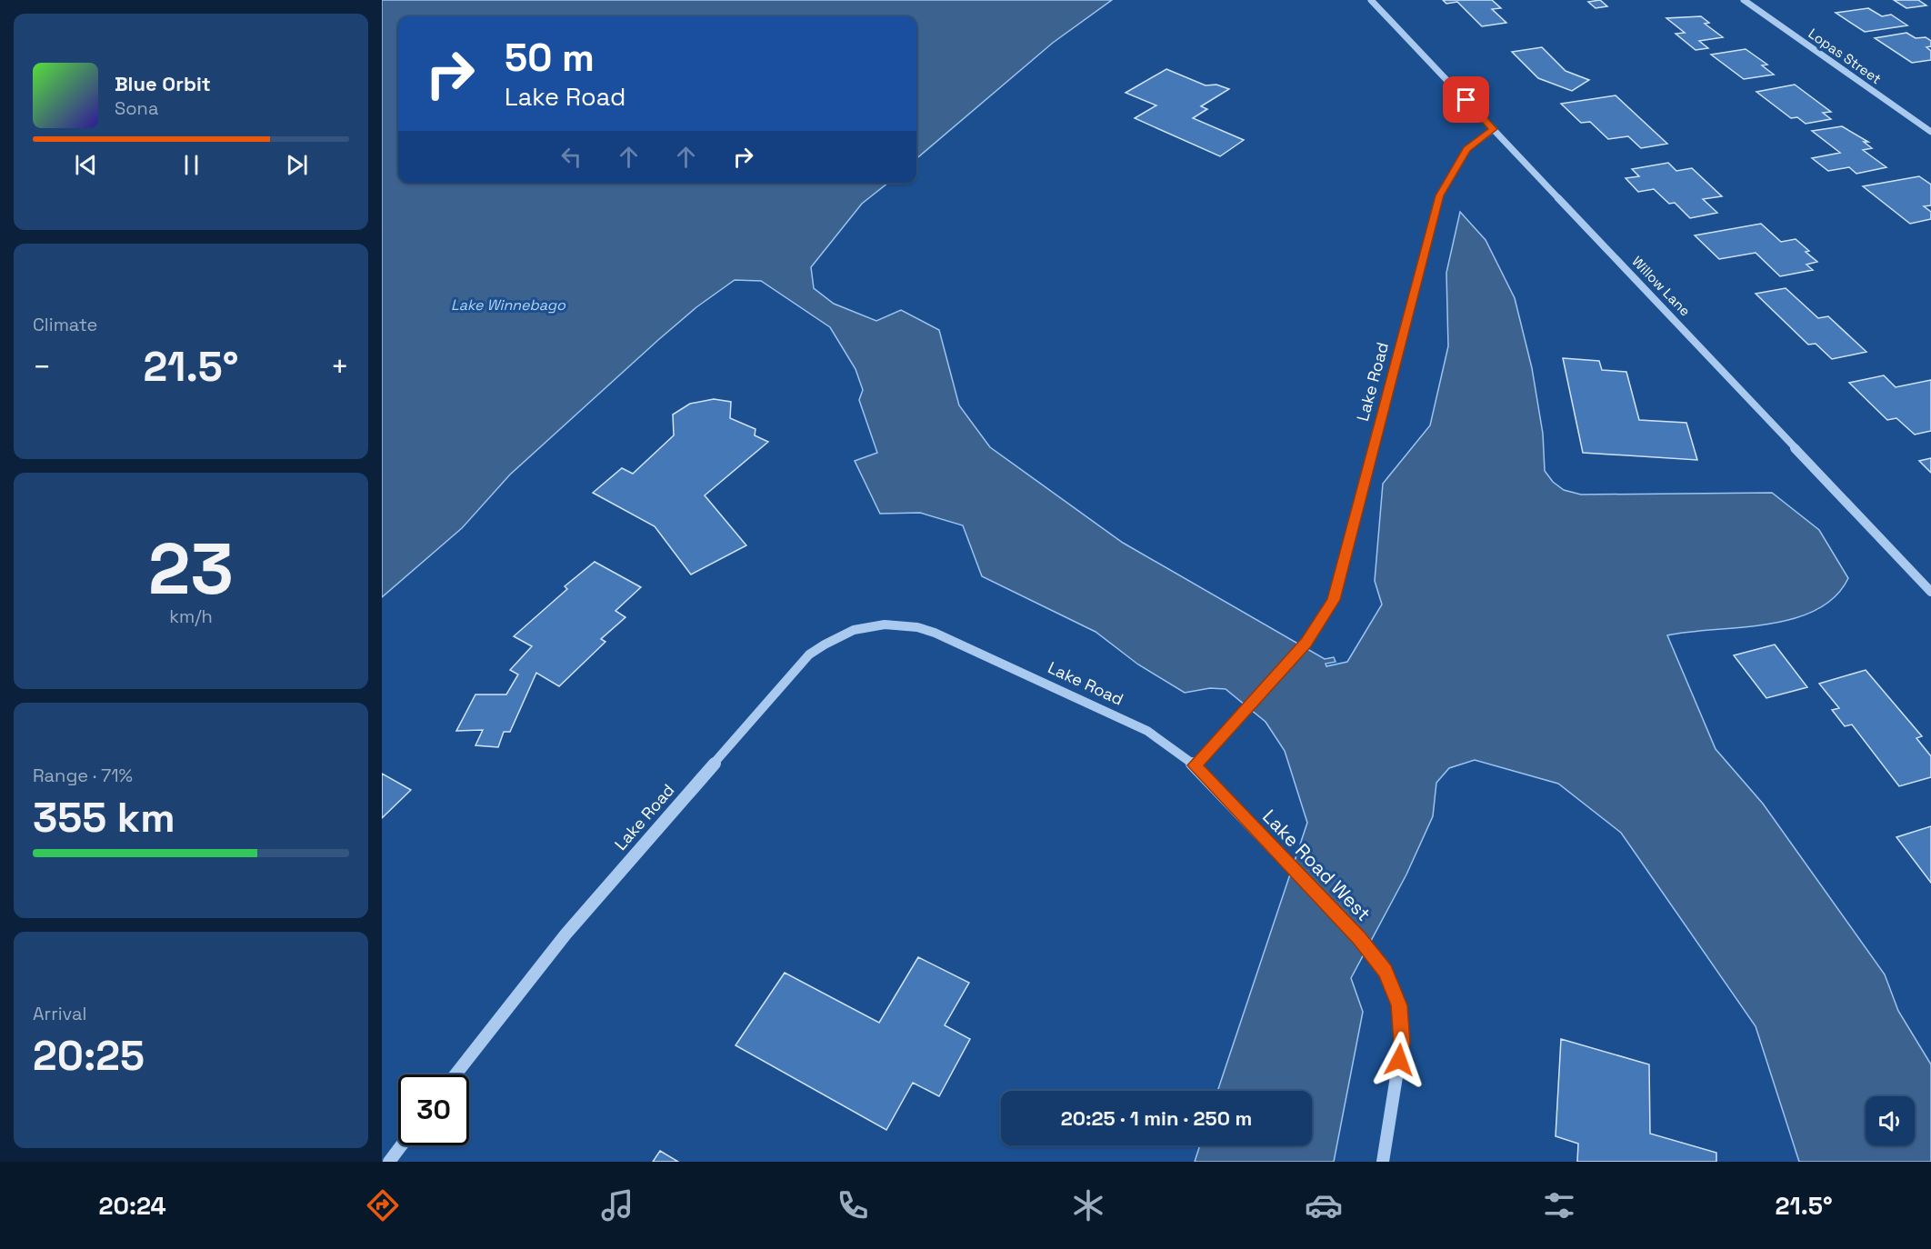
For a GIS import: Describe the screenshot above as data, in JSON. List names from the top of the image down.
{
  "streets": {
    "street": [
      "Lopas Street",
      "Willow Lane",
      "Lake Road",
      "Lake Road West"
    ]
  },
  "crossings": [
    ["Willow Lane", "Lake Road"],
    ["Lake Road", "Lake Road West"]
  ],
  "water": ["Lake Winnebago"],
  "page": {
    "turn": ["50 m", "Lake Road"],
    "song": ["Blue Orbit", "Sona"],
    "tile": [
      "Climate",
      ["23", "km/h"],
      ["Range · 71%", "355 km"],
      ["Arrival", "20:25"]
    ],
    "heat": ["−", "21.5°", "+"],
    "limit": "30",
    "trip": "20:25 · 1 min · 250 m",
    "tabs": ["20:24", "21.5°"]
  }
}
